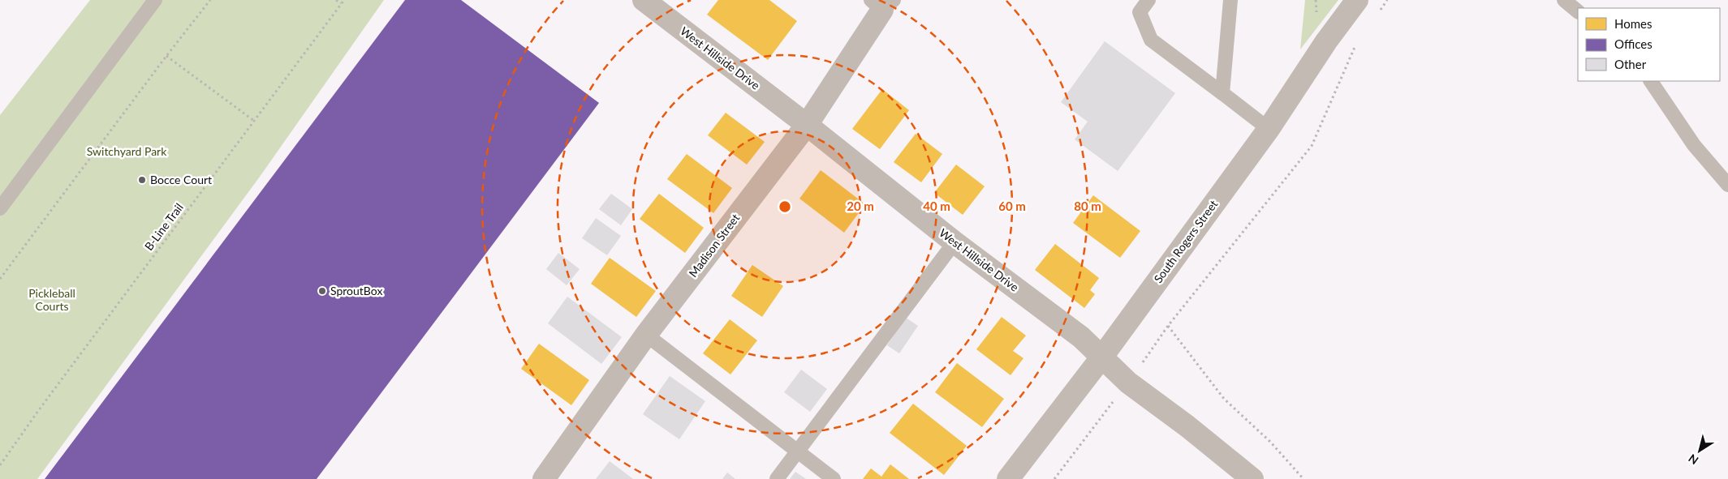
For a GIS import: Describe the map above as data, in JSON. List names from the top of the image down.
{
  "streets": {
    "street": ["West Hillside Drive", "South Rogers Street", "Madison Street"],
    "path": ["B-Line Trail"]
  },
  "crossings": [
    ["West Hillside Drive", "South Rogers Street"],
    ["West Hillside Drive", "Madison Street"]
  ],
  "parks": ["Switchyard Park", "Pickleball Courts"],
  "places": ["Bocce Court", "SproutBox"],
  "legend": ["Homes", "Offices", "Other"],
  "north": "bottom left",
  "rings": [
    "20 m",
    "40 m",
    "60 m",
    "80 m"
  ]
}
